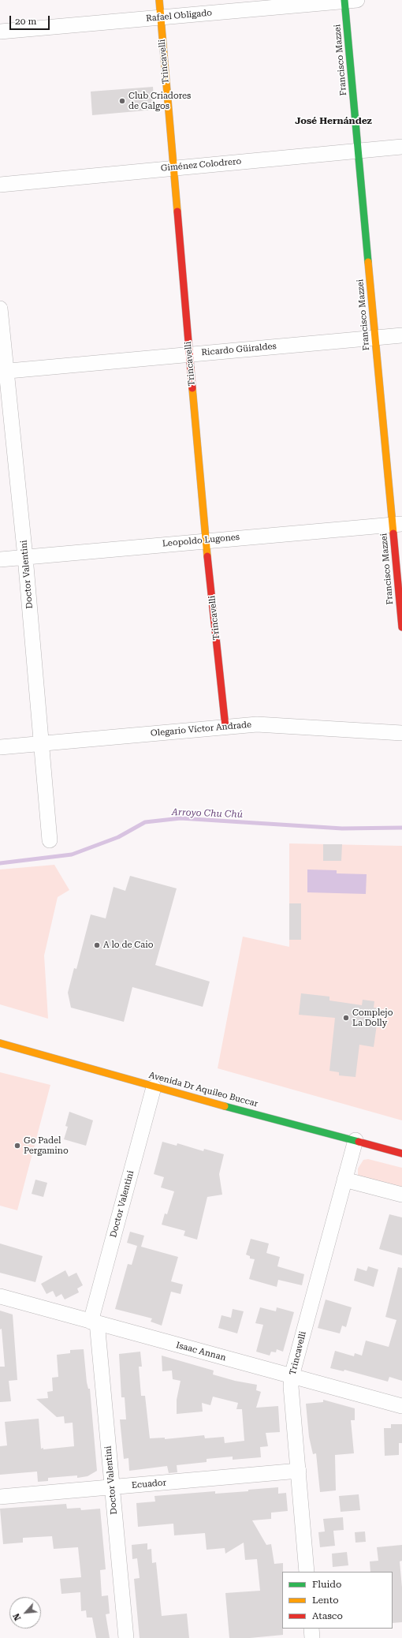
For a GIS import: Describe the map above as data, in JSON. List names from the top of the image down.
{
  "streets": {
    "main road": ["Francisco Mazzei", "Trincavelli", "Avenida Dr Aquileo Buccar"],
    "street": [
      "Rafael Obligado",
      "Giménez Colodrero",
      "Ricardo Güiraldes",
      "Leopoldo Lugones",
      "Doctor Valentini",
      "Olegario Víctor Andrade",
      "Isaac Annan",
      "Ecuador"
    ]
  },
  "crossings": [
    ["Rafael Obligado", "Francisco Mazzei"],
    ["Rafael Obligado", "Trincavelli"],
    ["Francisco Mazzei", "Giménez Colodrero"],
    ["Francisco Mazzei", "Ricardo Güiraldes"],
    ["Francisco Mazzei", "Leopoldo Lugones"],
    ["Trincavelli", "Giménez Colodrero"],
    ["Trincavelli", "Ricardo Güiraldes"],
    ["Trincavelli", "Leopoldo Lugones"],
    ["Trincavelli", "Olegario Víctor Andrade"],
    ["Trincavelli", "Avenida Dr Aquileo Buccar"],
    ["Trincavelli", "Isaac Annan"],
    ["Trincavelli", "Ecuador"],
    ["Ricardo Güiraldes", "Doctor Valentini"],
    ["Leopoldo Lugones", "Doctor Valentini"],
    ["Doctor Valentini", "Olegario Víctor Andrade"],
    ["Doctor Valentini", "Avenida Dr Aquileo Buccar"],
    ["Doctor Valentini", "Isaac Annan"],
    ["Doctor Valentini", "Ecuador"]
  ],
  "districts": ["José Hernández"],
  "water": ["Arroyo Chu Chú"],
  "places": [
    "Club Criadores de Galgos",
    "A lo de Caio",
    "Complejo La Dolly",
    "Go Padel Pergamino"
  ],
  "legend": ["Fluido", "Lento", "Atasco"],
  "scale_bar": "20 m",
  "north": "bottom left"
}
